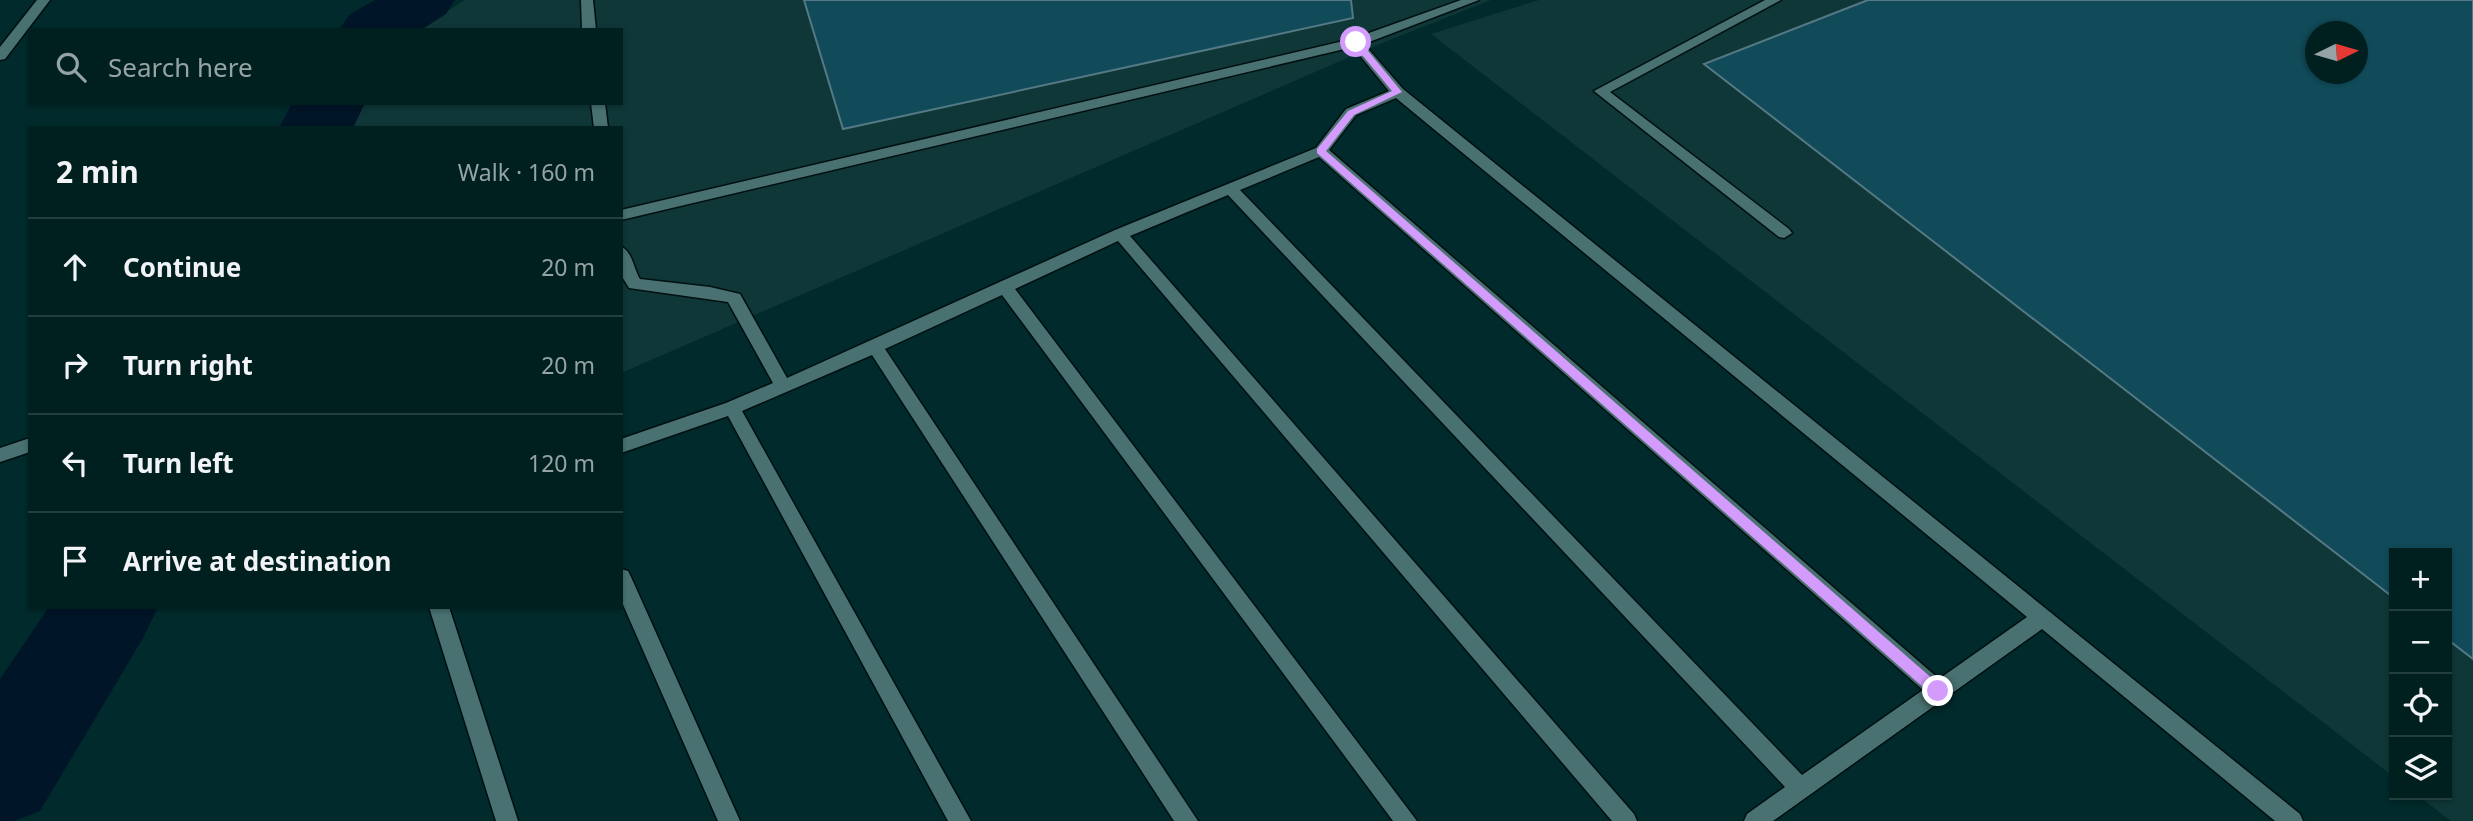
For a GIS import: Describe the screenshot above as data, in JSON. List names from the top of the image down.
{
  "north": "right",
  "page": {
    "search": "Search here",
    "heading": ["2 min", "Walk · 160 m"],
    "list": [
      ["Continue", "20 m"],
      ["Turn right", "20 m"],
      ["Turn left", "120 m"],
      "Arrive at destination"
    ],
    "map_buttons": ["+", "−"]
  }
}
